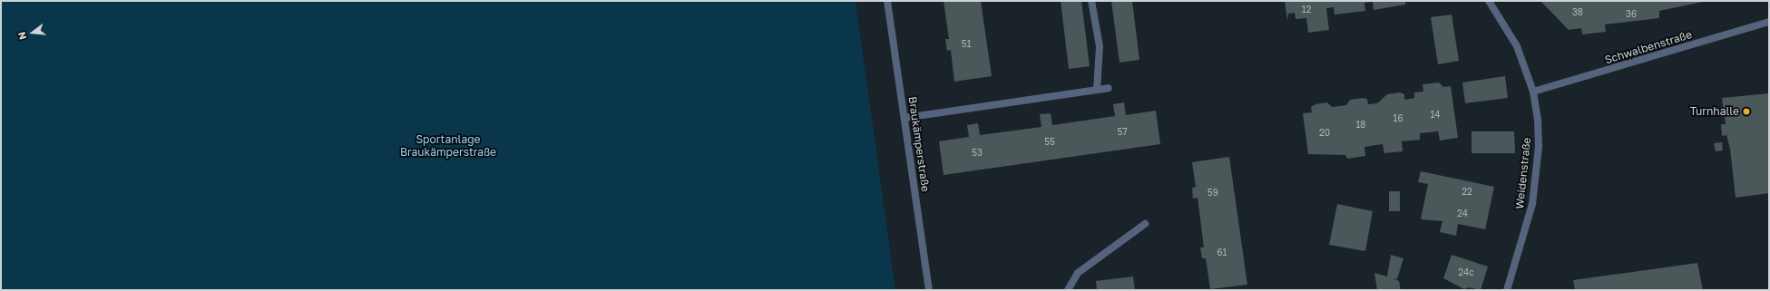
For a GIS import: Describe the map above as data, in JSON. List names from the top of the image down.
{
  "streets": {
    "street": ["Schwalbenstraße", "Braukämperstraße", "Weidenstraße"]
  },
  "crossings": [
    ["Schwalbenstraße", "Weidenstraße"]
  ],
  "parks": ["Sportanlage Braukämperstraße"],
  "places": ["Turnhalle"],
  "house_numbers": [
    "12",
    "38",
    "36",
    "51",
    "14",
    "16",
    "18",
    "57",
    "20",
    "55",
    "53",
    "22",
    "59",
    "24",
    "61",
    "24c"
  ],
  "north": "left"
}
